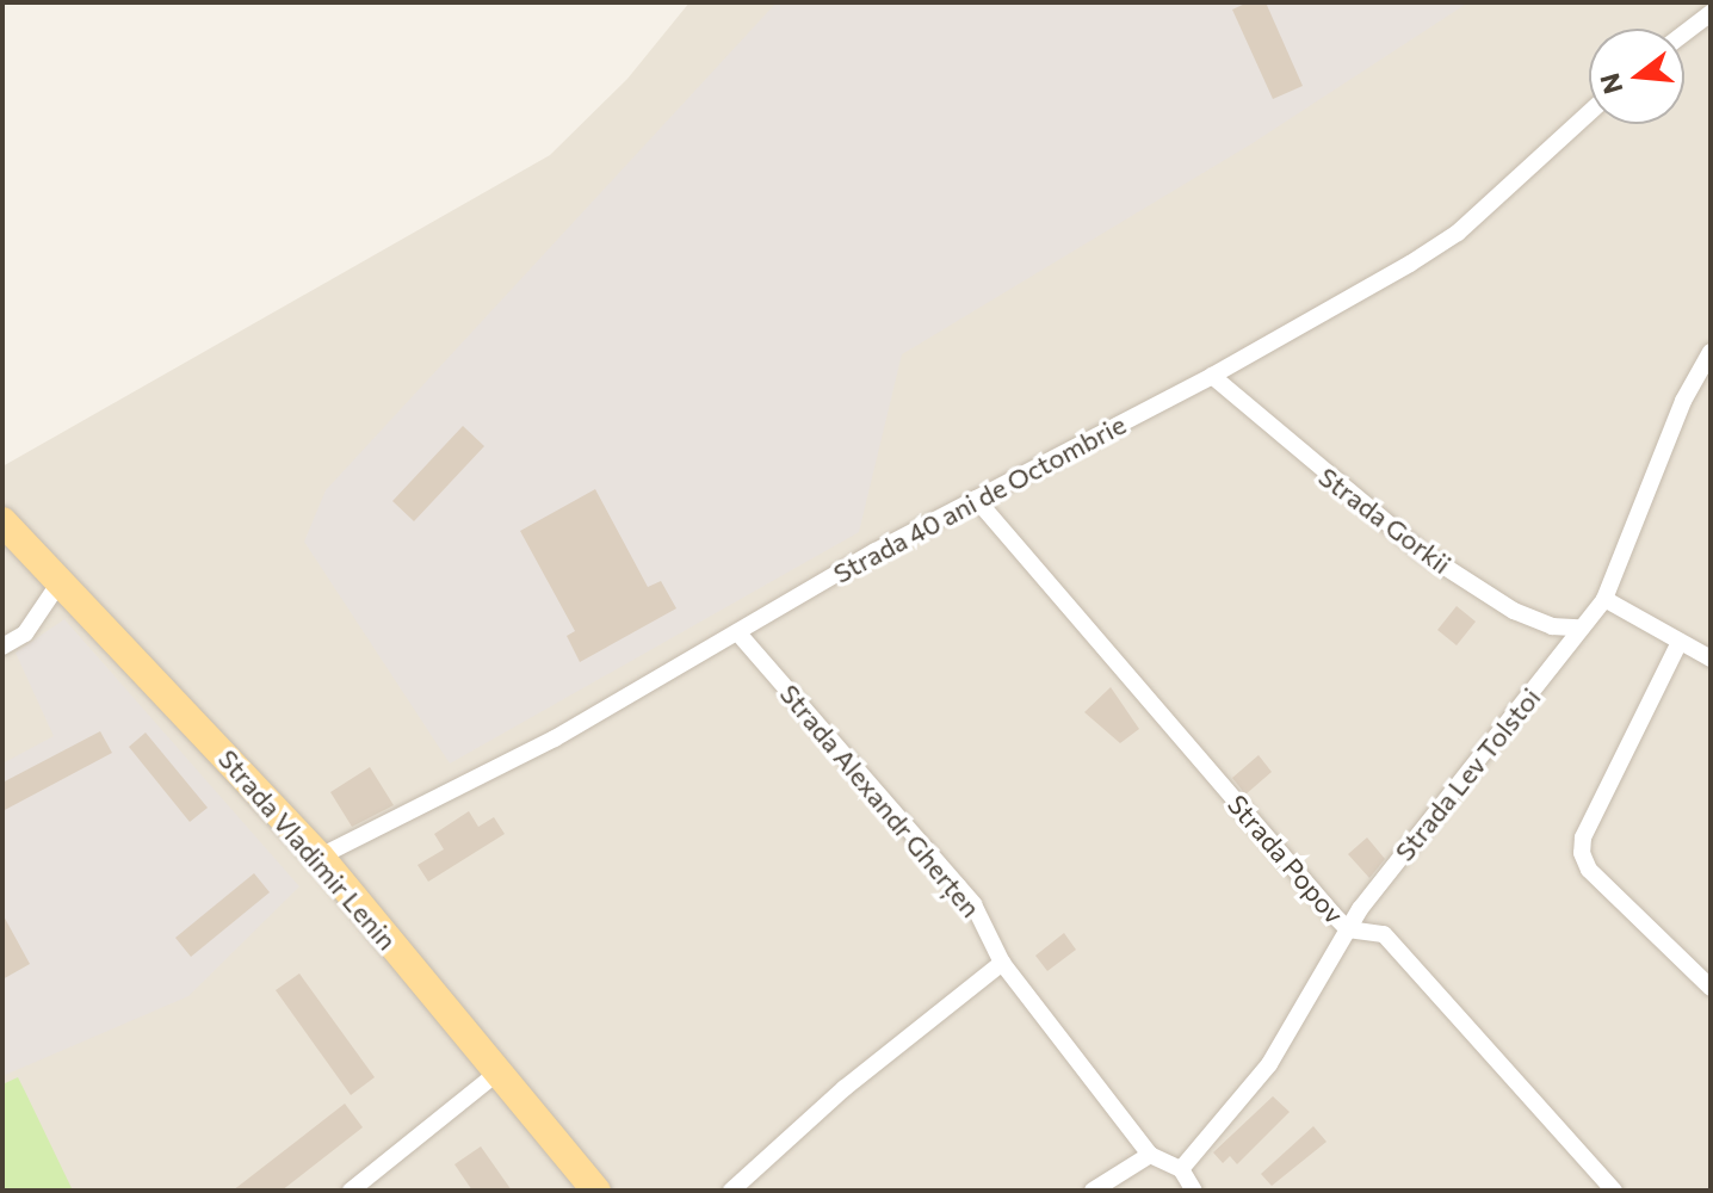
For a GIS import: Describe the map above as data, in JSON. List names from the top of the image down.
{
  "streets": {
    "main road": ["Strada Vladimir Lenin"],
    "street": [
      "Strada 40 ani de Octombrie",
      "Strada Gorkii",
      "Strada Lev Tolstoi",
      "Strada Alexandr Gherțen",
      "Strada Popov"
    ]
  },
  "crossings": [
    ["Strada 40 ani de Octombrie", "Strada Gorkii"],
    ["Strada 40 ani de Octombrie", "Strada Alexandr Gherțen"],
    ["Strada 40 ani de Octombrie", "Strada Vladimir Lenin"],
    ["Strada 40 ani de Octombrie", "Strada Popov"],
    ["Strada Gorkii", "Strada Lev Tolstoi"],
    ["Strada Lev Tolstoi", "Strada Alexandr Gherțen"],
    ["Strada Lev Tolstoi", "Strada Popov"]
  ],
  "north": "left"
}
